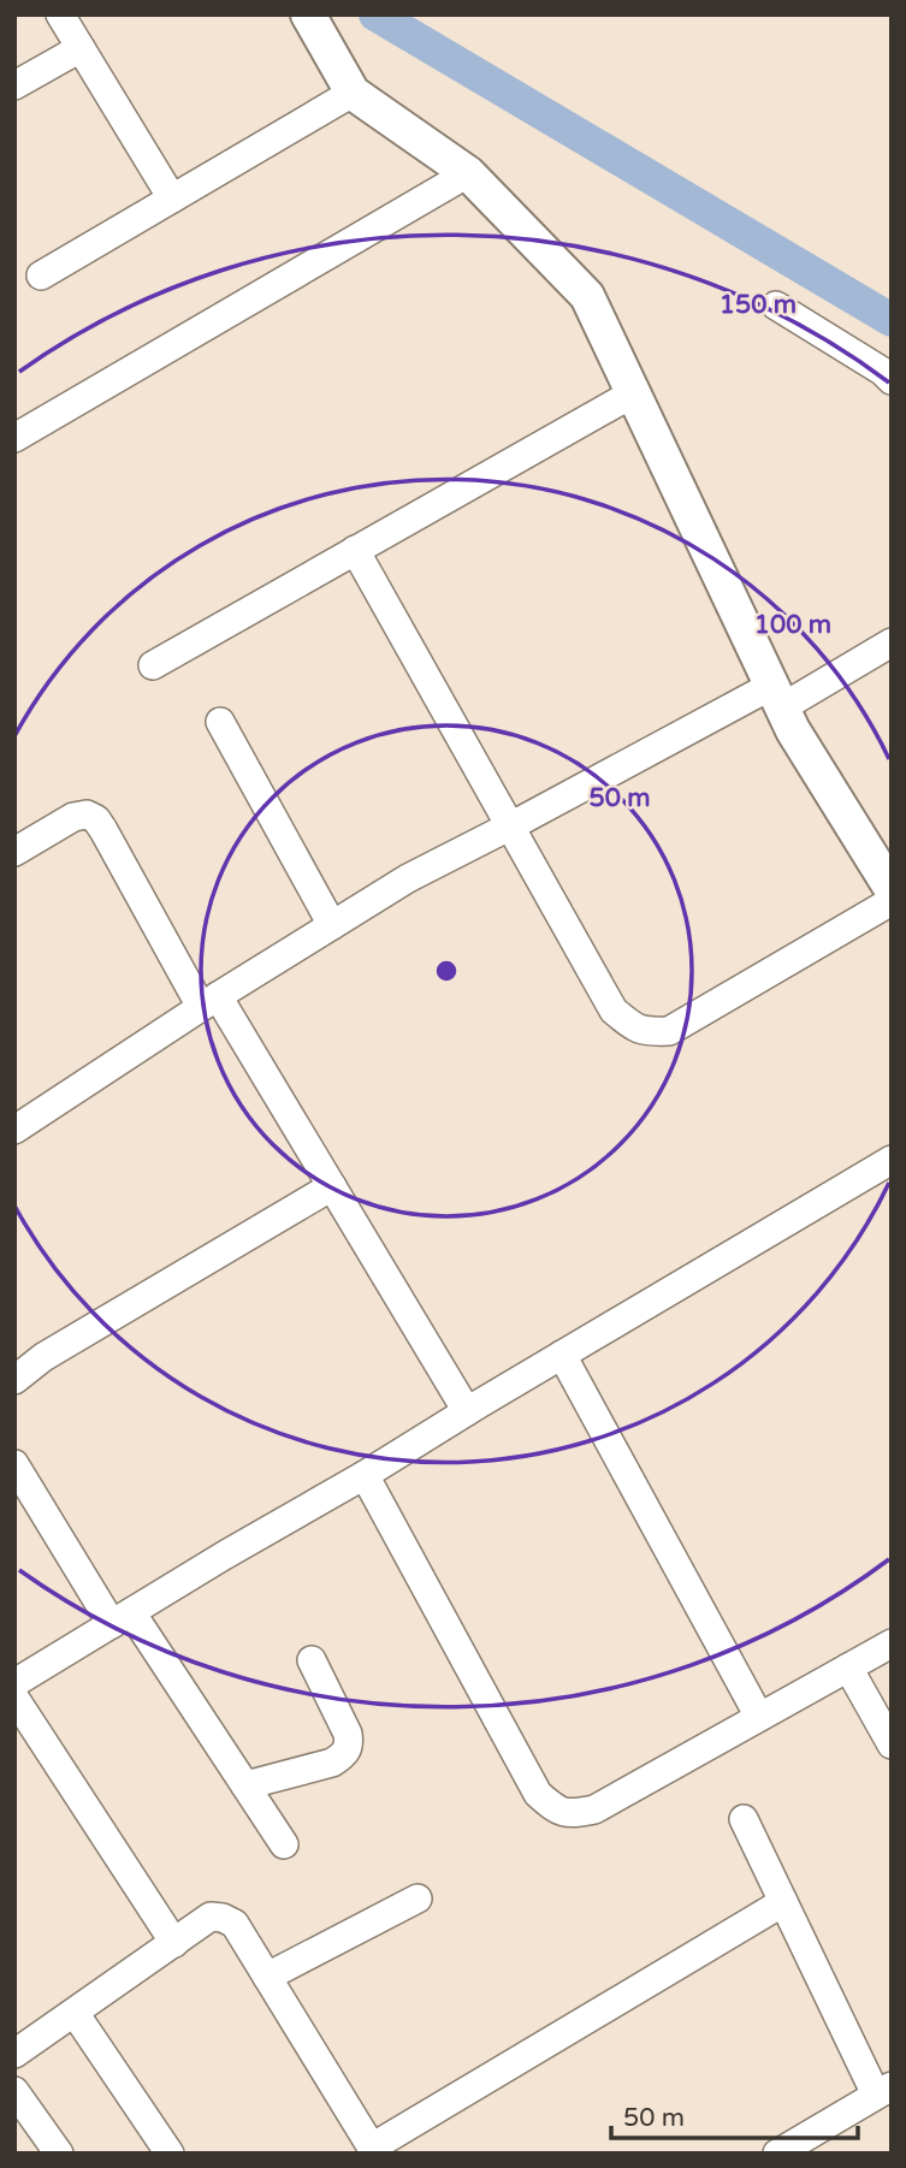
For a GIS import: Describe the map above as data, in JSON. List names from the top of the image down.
{
  "scale_bar": "50 m",
  "rings": ["150 m", "100 m", "50 m"]
}
